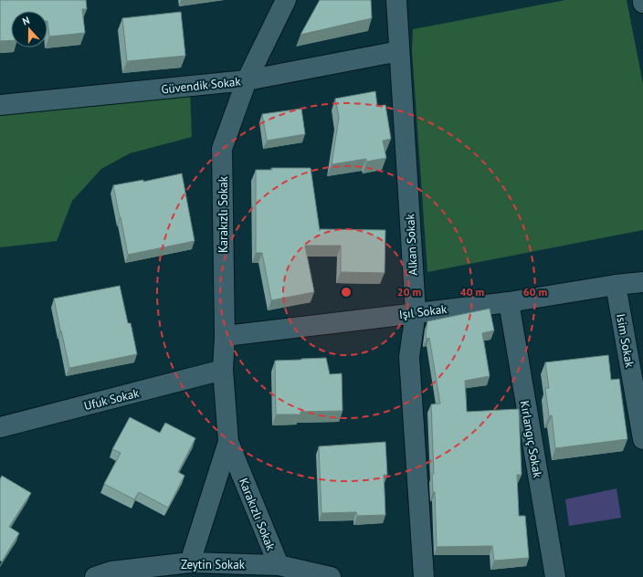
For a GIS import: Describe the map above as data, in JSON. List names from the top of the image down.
{
  "streets": {
    "street": [
      "Güvendik Sokak",
      "Karakızlı Sokak",
      "Alkan Sokak",
      "Işıl Sokak",
      "Isim Sokak",
      "Ufuk Sokak",
      "Kırlangıç Sokak",
      "Zeytin Sokak"
    ]
  },
  "crossings": [
    ["Güvendik Sokak", "Karakızlı Sokak"],
    ["Güvendik Sokak", "Alkan Sokak"],
    ["Karakızlı Sokak", "Işıl Sokak"],
    ["Karakızlı Sokak", "Ufuk Sokak"],
    ["Karakızlı Sokak", "Zeytin Sokak"],
    ["Alkan Sokak", "Işıl Sokak"],
    ["Işıl Sokak", "Isim Sokak"],
    ["Işıl Sokak", "Kırlangıç Sokak"]
  ],
  "north": "top",
  "rings": ["20 m", "40 m", "60 m"]
}
